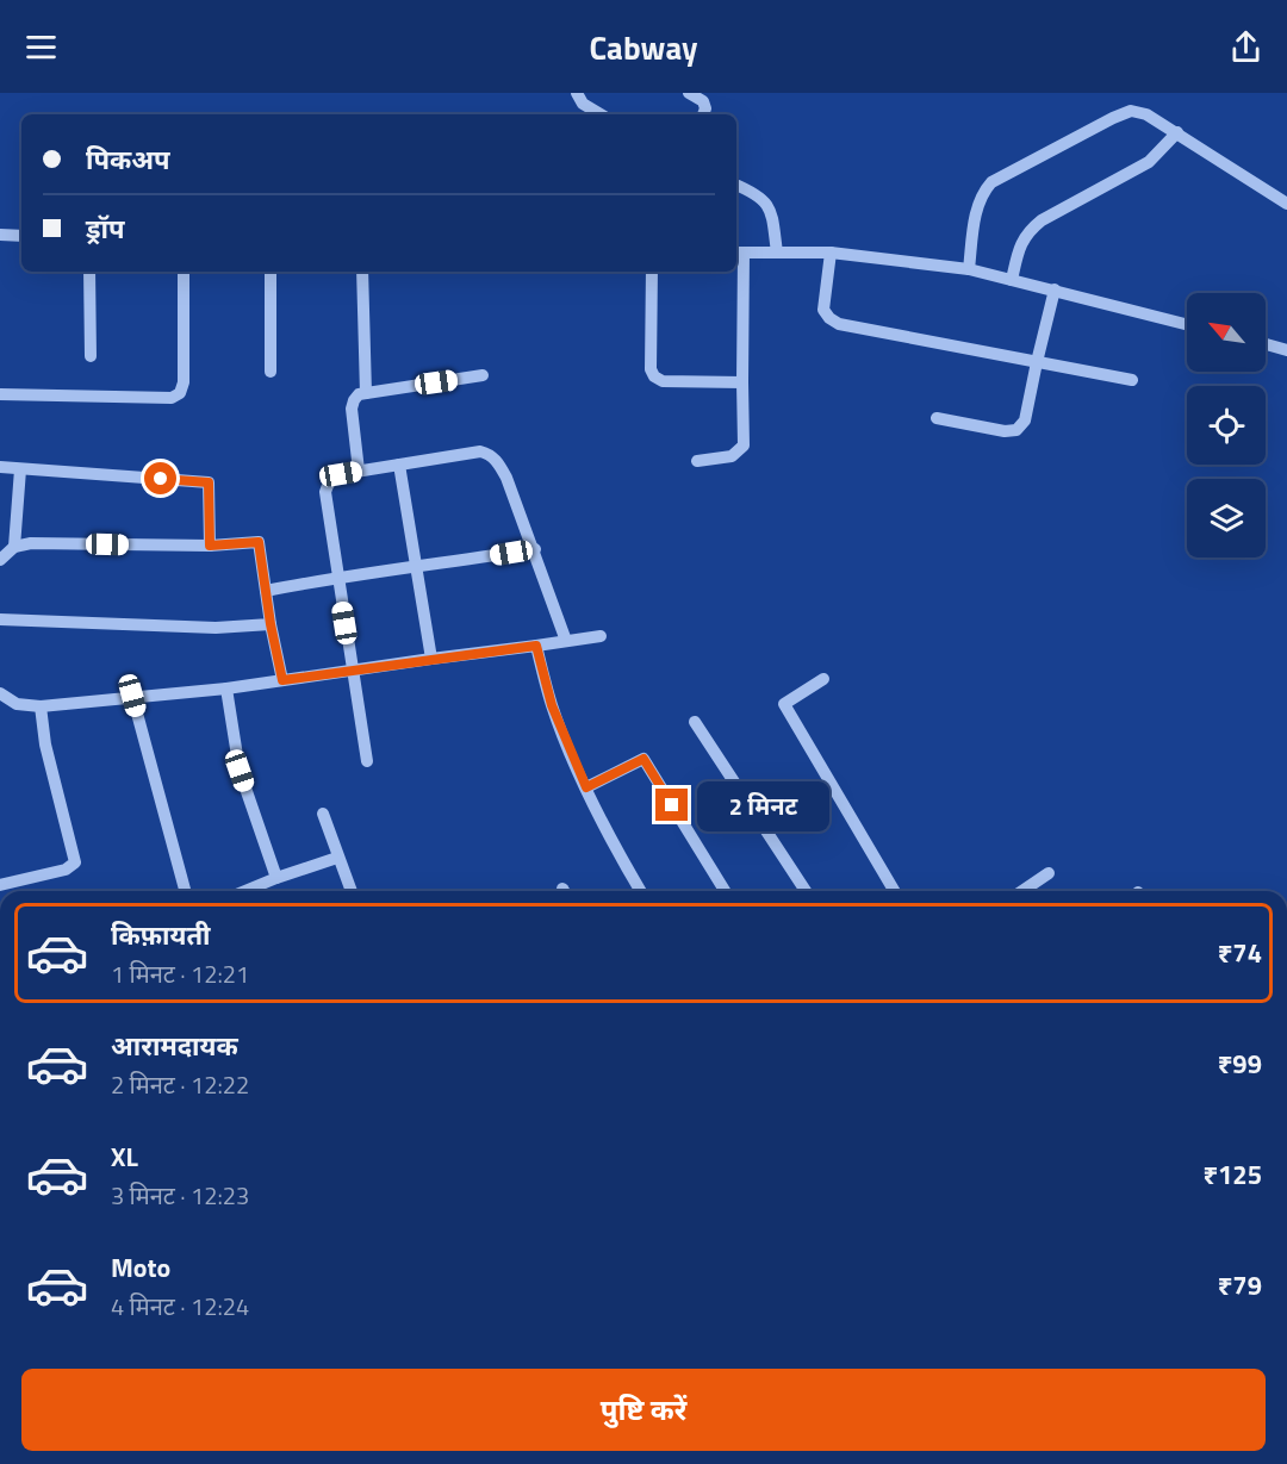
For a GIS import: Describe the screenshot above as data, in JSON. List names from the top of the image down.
{
  "north": "top left",
  "page": {
    "header": "Cabway",
    "banner": ["पिकअप", "ड्रॉप"],
    "bubble": "2 मिनट",
    "list": [
      {
        "name": "किफ़ायती",
        "note": "1 मिनट · 12:21",
        "value": "₹74"
      },
      {
        "name": "आरामदायक",
        "note": "2 मिनट · 12:22",
        "value": "₹99"
      },
      {
        "name": "XL",
        "note": "3 मिनट · 12:23",
        "value": "₹125"
      },
      {
        "name": "Moto",
        "note": "4 मिनट · 12:24",
        "value": "₹79"
      }
    ],
    "buttons": "पुष्टि करें"
  }
}
